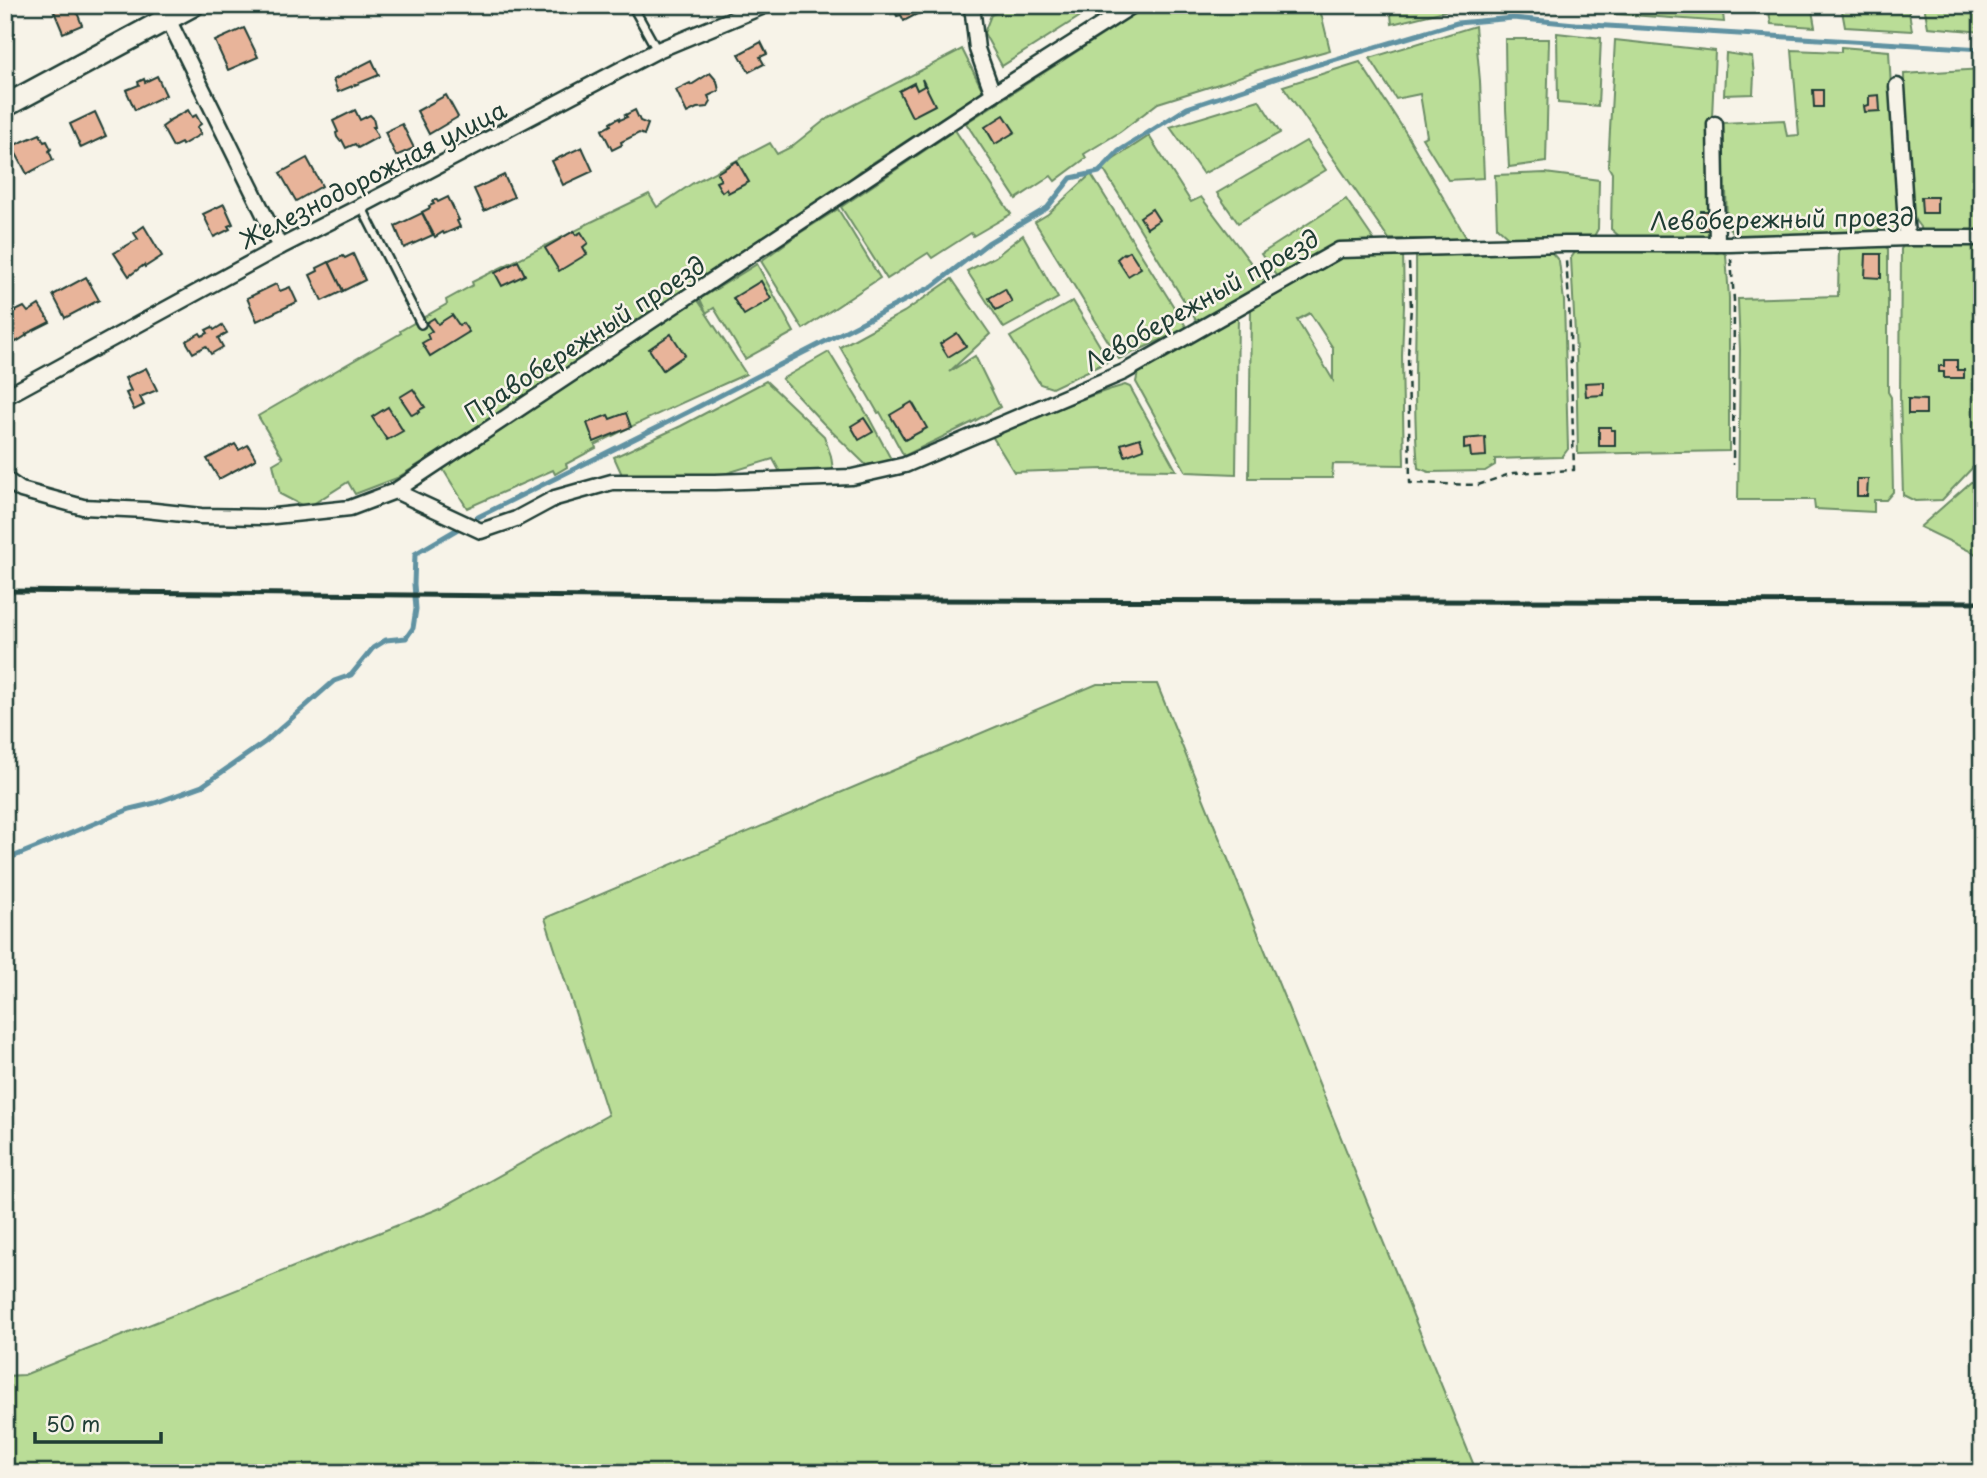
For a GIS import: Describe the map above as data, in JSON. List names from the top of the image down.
{
  "streets": {
    "street": ["Железнодорожная улица", "Левобережный проезд", "Правобережный проезд"]
  },
  "crossings": [
    ["Левобережный проезд", "Правобережный проезд"]
  ],
  "scale_bar": "50 m"
}
